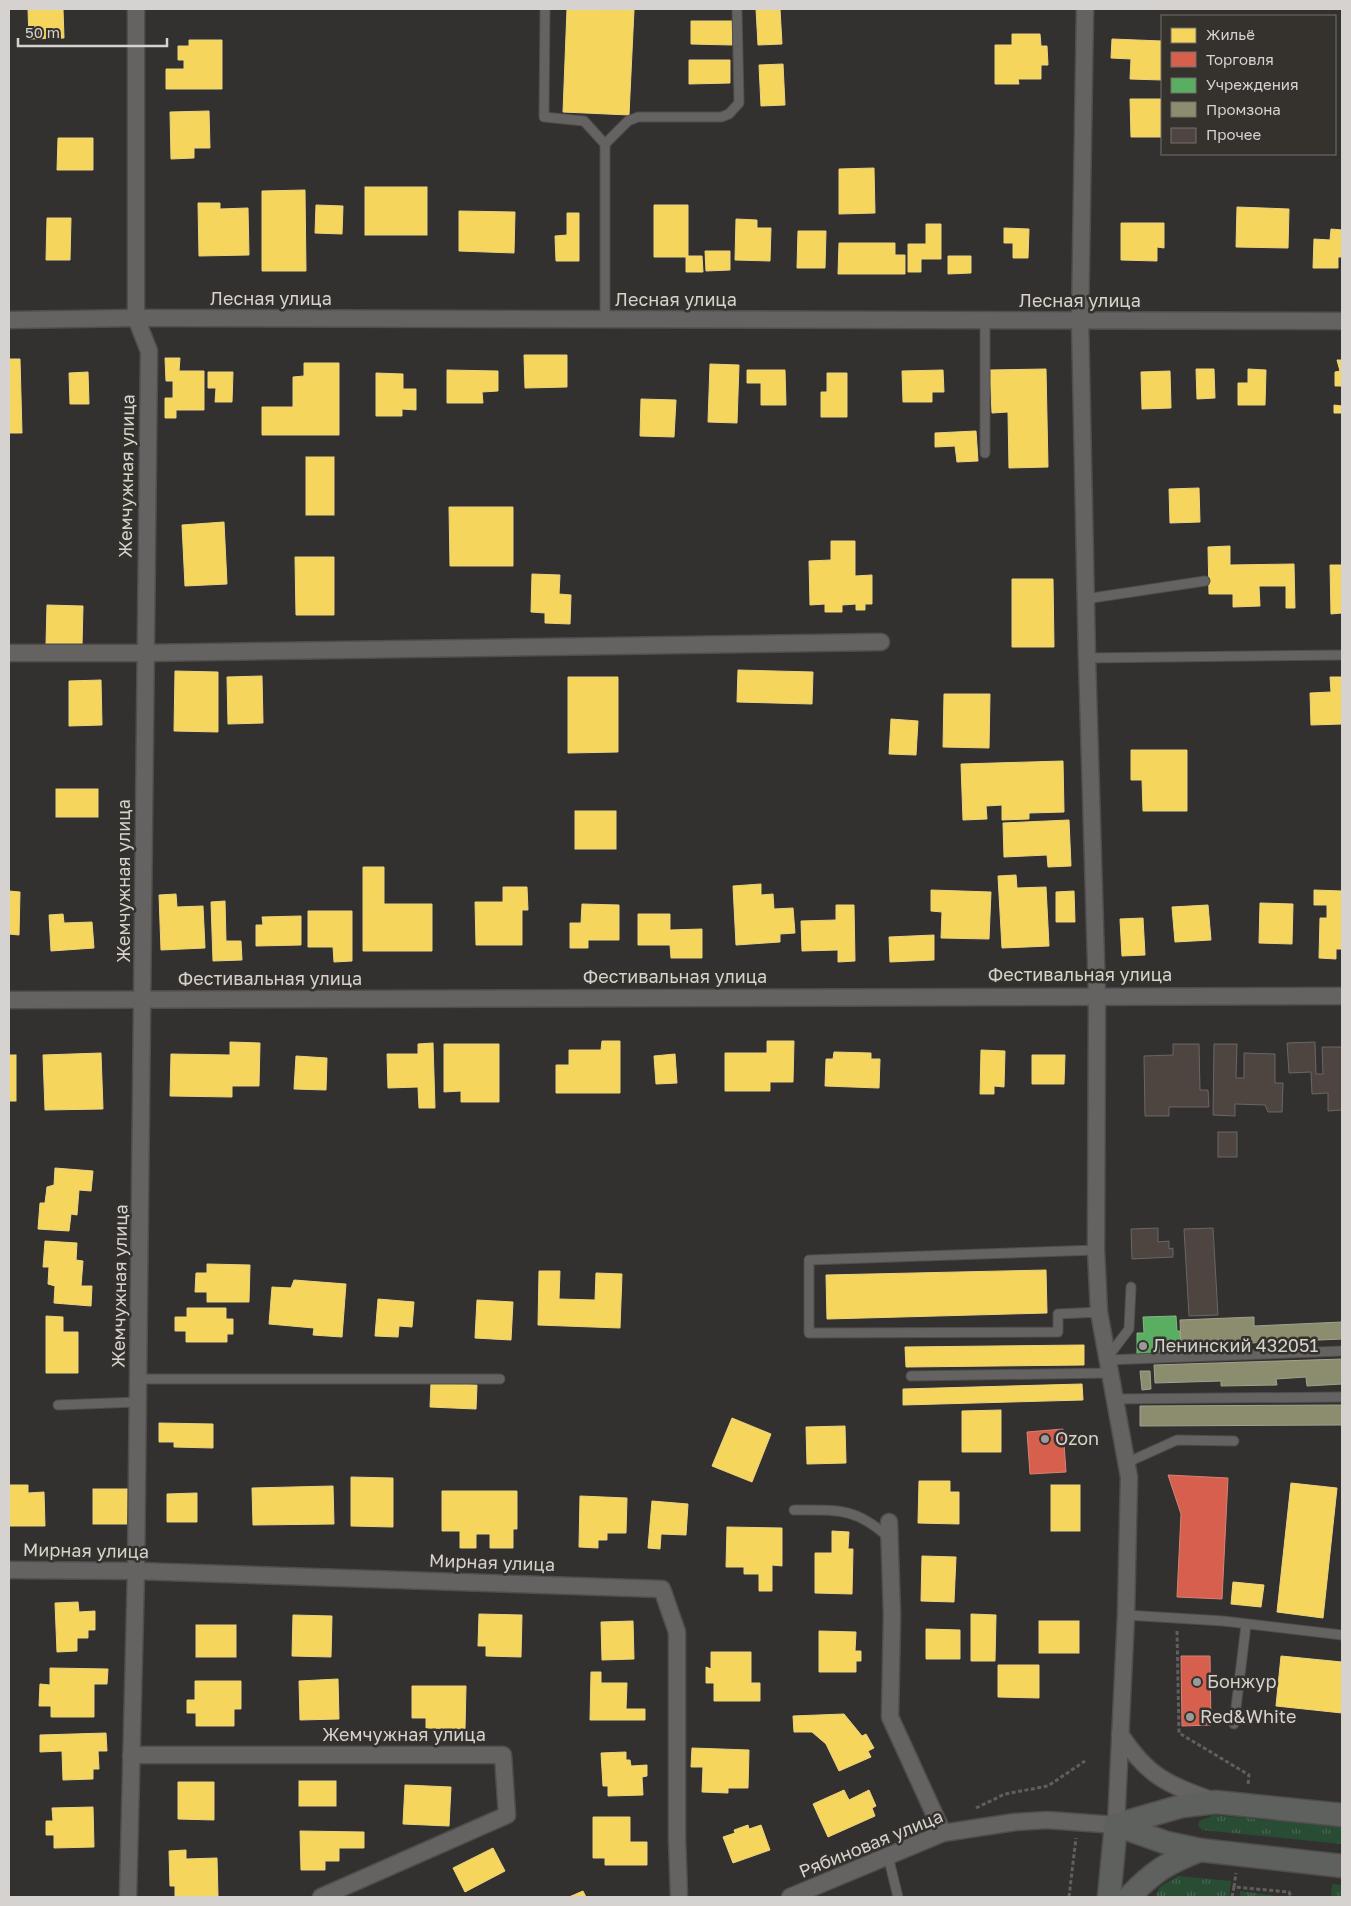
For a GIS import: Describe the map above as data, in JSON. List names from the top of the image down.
{
  "streets": {
    "street": [
      "Лесная улица",
      "Жемчужная улица",
      "Фестивальная улица",
      "Мирная улица",
      "Рябиновая улица"
    ]
  },
  "crossings": [
    ["Лесная улица", "Жемчужная улица"],
    ["Жемчужная улица", "Фестивальная улица"],
    ["Жемчужная улица", "Мирная улица"]
  ],
  "places": [
    "Ленинский 432051",
    "Ozon",
    "Бонжур",
    "Red&White"
  ],
  "legend": [
    "Жильё",
    "Торговля",
    "Учреждения",
    "Промзона",
    "Прочее"
  ],
  "scale_bar": "50 m"
}
